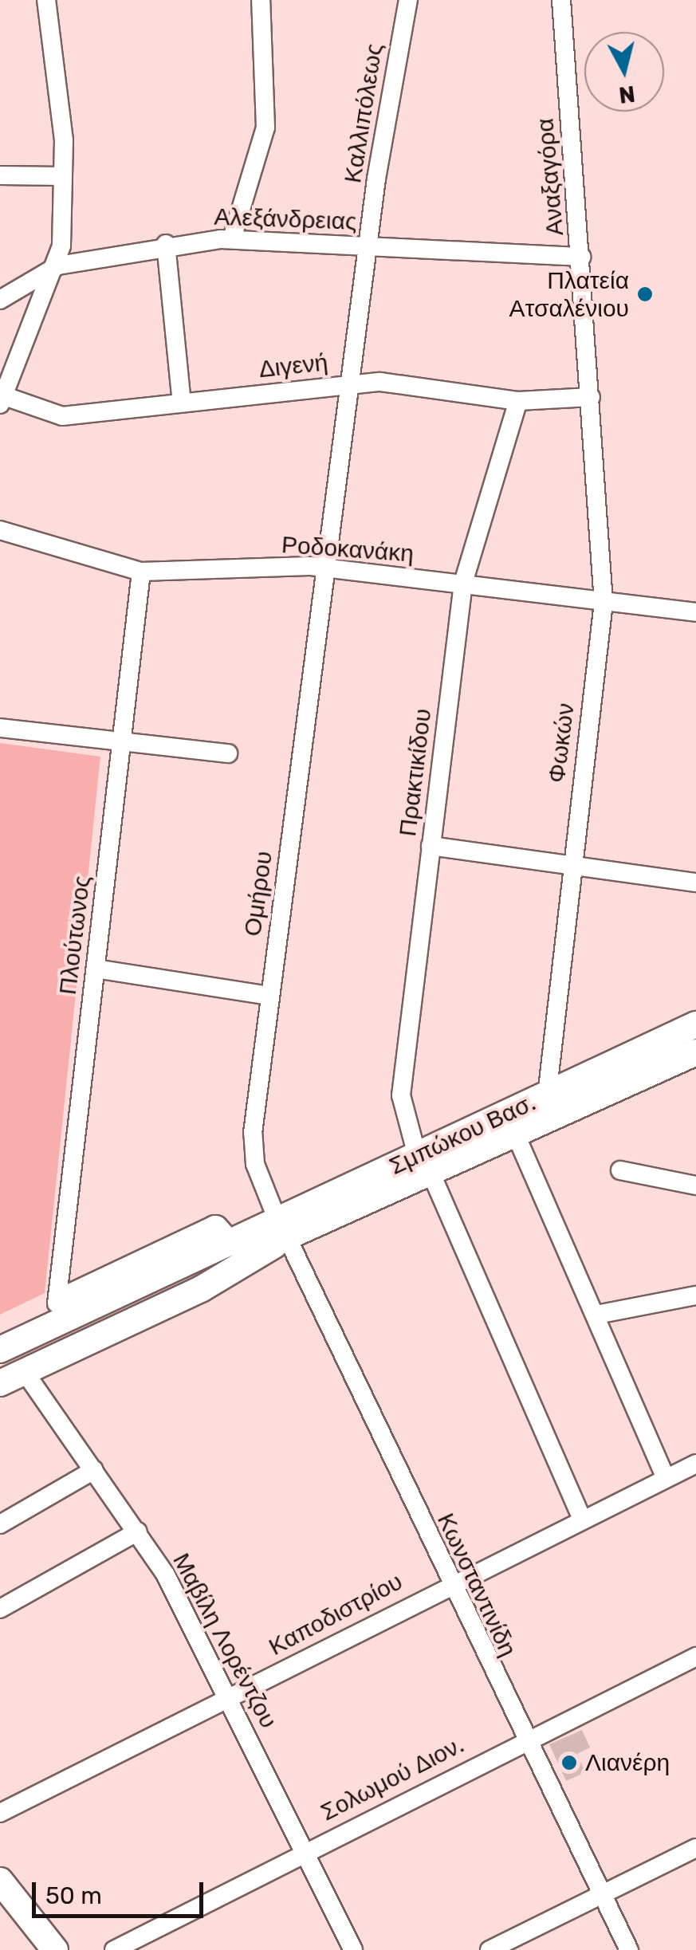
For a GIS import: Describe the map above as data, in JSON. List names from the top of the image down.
{
  "streets": {
    "main road": ["Σμπώκου Βασ."],
    "street": [
      "Καλλιπόλεως",
      "Αναξαγόρα",
      "Αλεξάνδρειας",
      "Διγενή",
      "Ροδοκανάκη",
      "Φωκών",
      "Πρακτικίδου",
      "Ομήρου",
      "Πλούτωνος",
      "Κωνσταντινίδη",
      "Καποδιστρίου",
      "Μαβίλη Λορέντζου",
      "Σολωμού Διον."
    ]
  },
  "crossings": [
    ["Καλλιπόλεως", "Αλεξάνδρειας"],
    ["Καλλιπόλεως", "Διγενή"],
    ["Καλλιπόλεως", "Ροδοκανάκη"],
    ["Καλλιπόλεως", "Ομήρου"],
    ["Αναξαγόρα", "Αλεξάνδρειας"],
    ["Αναξαγόρα", "Διγενή"],
    ["Αναξαγόρα", "Φωκών"],
    ["Διγενή", "Φωκών"],
    ["Διγενή", "Πρακτικίδου"],
    ["Ροδοκανάκη", "Φωκών"],
    ["Ροδοκανάκη", "Πρακτικίδου"],
    ["Ροδοκανάκη", "Ομήρου"],
    ["Ροδοκανάκη", "Πλούτωνος"],
    ["Φωκών", "Σμπώκου Βασ."],
    ["Πρακτικίδου", "Σμπώκου Βασ."],
    ["Πρακτικίδου", "Καποδιστρίου"],
    ["Ομήρου", "Σμπώκου Βασ."],
    ["Ομήρου", "Κωνσταντινίδη"],
    ["Σμπώκου Βασ.", "Κωνσταντινίδη"],
    ["Σμπώκου Βασ.", "Μαβίλη Λορέντζου"],
    ["Κωνσταντινίδη", "Καποδιστρίου"],
    ["Κωνσταντινίδη", "Σολωμού Διον."],
    ["Καποδιστρίου", "Μαβίλη Λορέντζου"],
    ["Μαβίλη Λορέντζου", "Σολωμού Διον."]
  ],
  "places": ["Πλατεία Ατσαλένιου", "Λιανέρη"],
  "scale_bar": "50 m",
  "north": "bottom"
}
